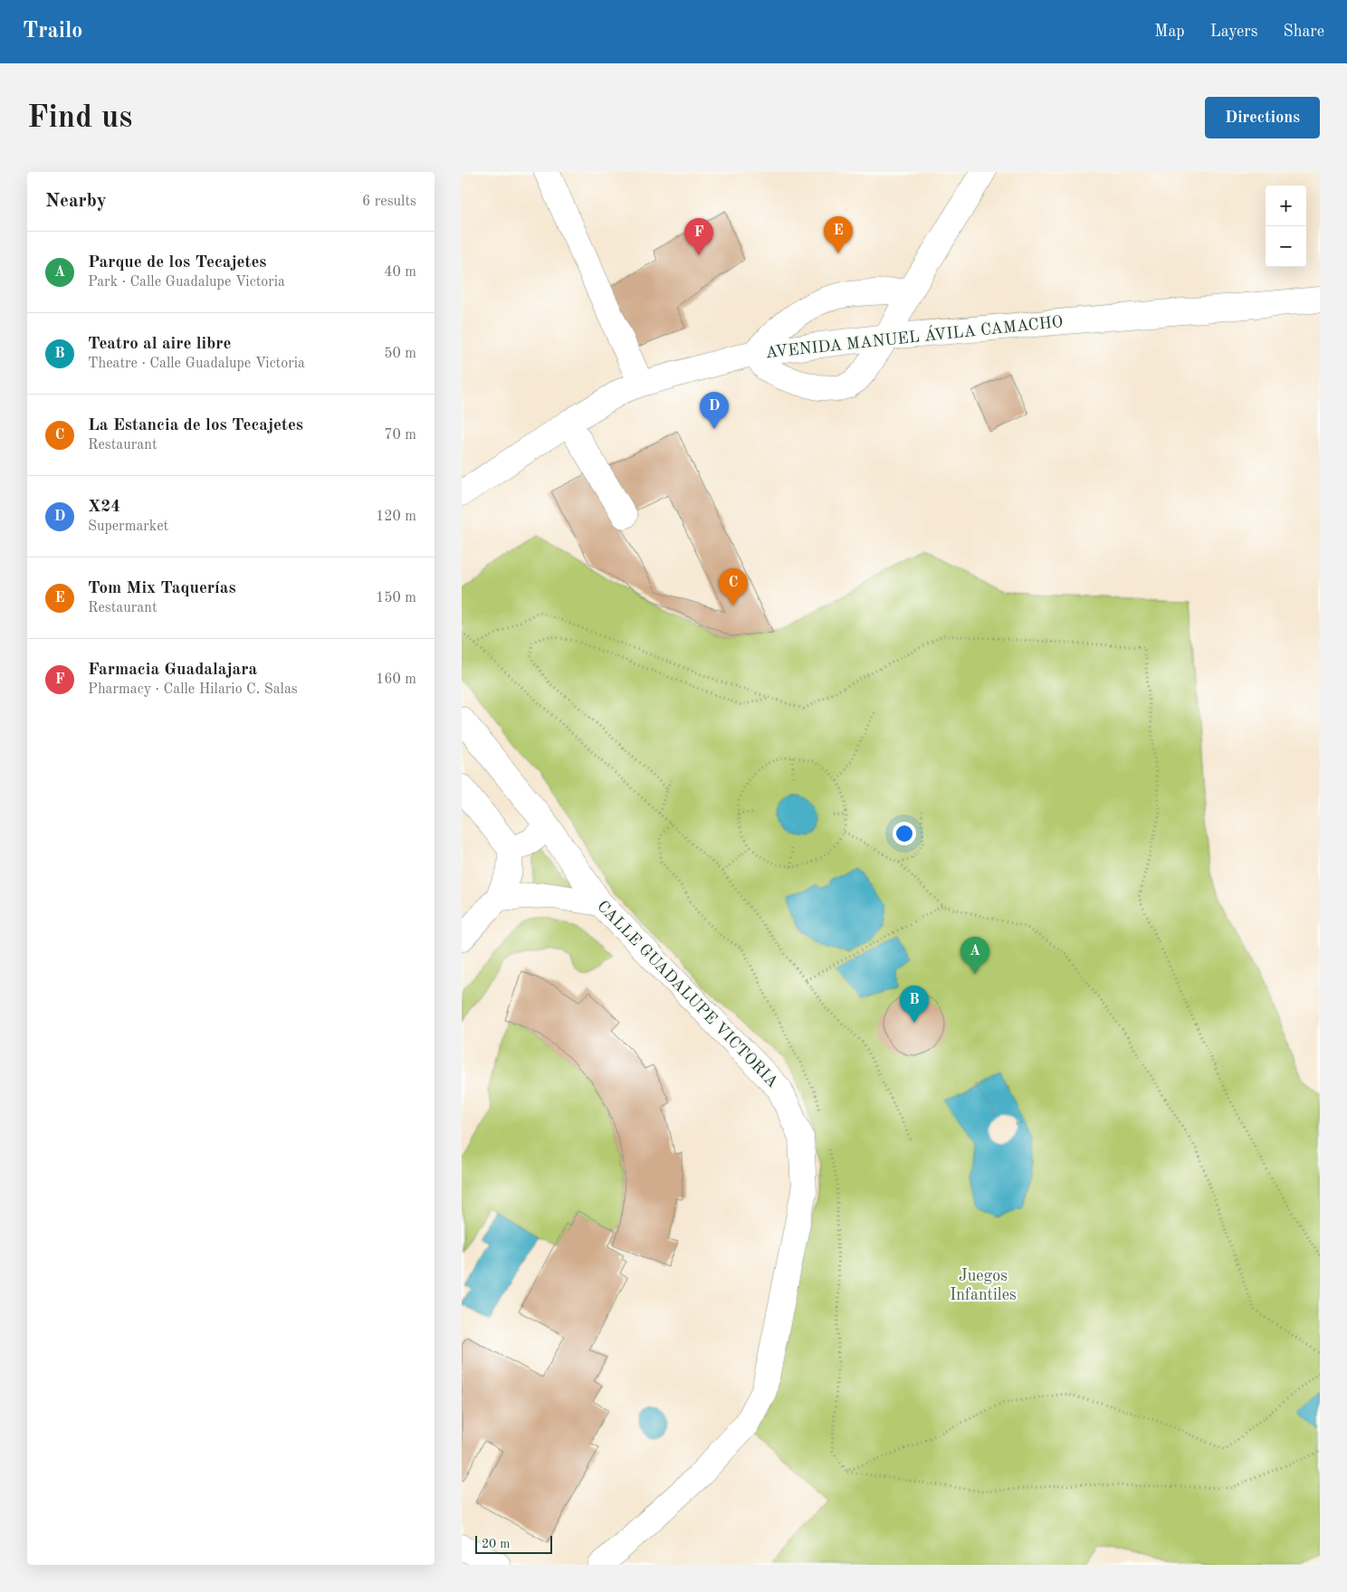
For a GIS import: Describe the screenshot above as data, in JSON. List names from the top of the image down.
{
  "streets": {
    "street": ["AVENIDA MANUEL ÁVILA CAMACHO", "CALLE GUADALUPE VICTORIA"]
  },
  "parks": ["Juegos Infantiles"],
  "scale_bar": "20 m",
  "page": {
    "header": "Trailo",
    "nav": ["Map", "Layers", "Share"],
    "buttons": "Directions",
    "title": "Find us",
    "heading": ["Nearby", "6 results"],
    "map_buttons": ["+", "−"],
    "pins": [
      "E",
      "F",
      "D",
      "C",
      "A",
      "B"
    ],
    "list": [
      {
        "mark": "A",
        "name": "Parque de los Tecajetes",
        "note": "Park · Calle Guadalupe Victoria",
        "value": "40 m"
      },
      {
        "mark": "B",
        "name": "Teatro al aire libre",
        "note": "Theatre · Calle Guadalupe Victoria",
        "value": "50 m"
      },
      {
        "mark": "C",
        "name": "La Estancia de los Tecajetes",
        "note": "Restaurant",
        "value": "70 m"
      },
      {
        "mark": "D",
        "name": "X24",
        "note": "Supermarket",
        "value": "120 m"
      },
      {
        "mark": "E",
        "name": "Tom Mix Taquerías",
        "note": "Restaurant",
        "value": "150 m"
      },
      {
        "mark": "F",
        "name": "Farmacia Guadalajara",
        "note": "Pharmacy · Calle Hilario C. Salas",
        "value": "160 m"
      }
    ],
    "scale": "20 m"
  }
}
